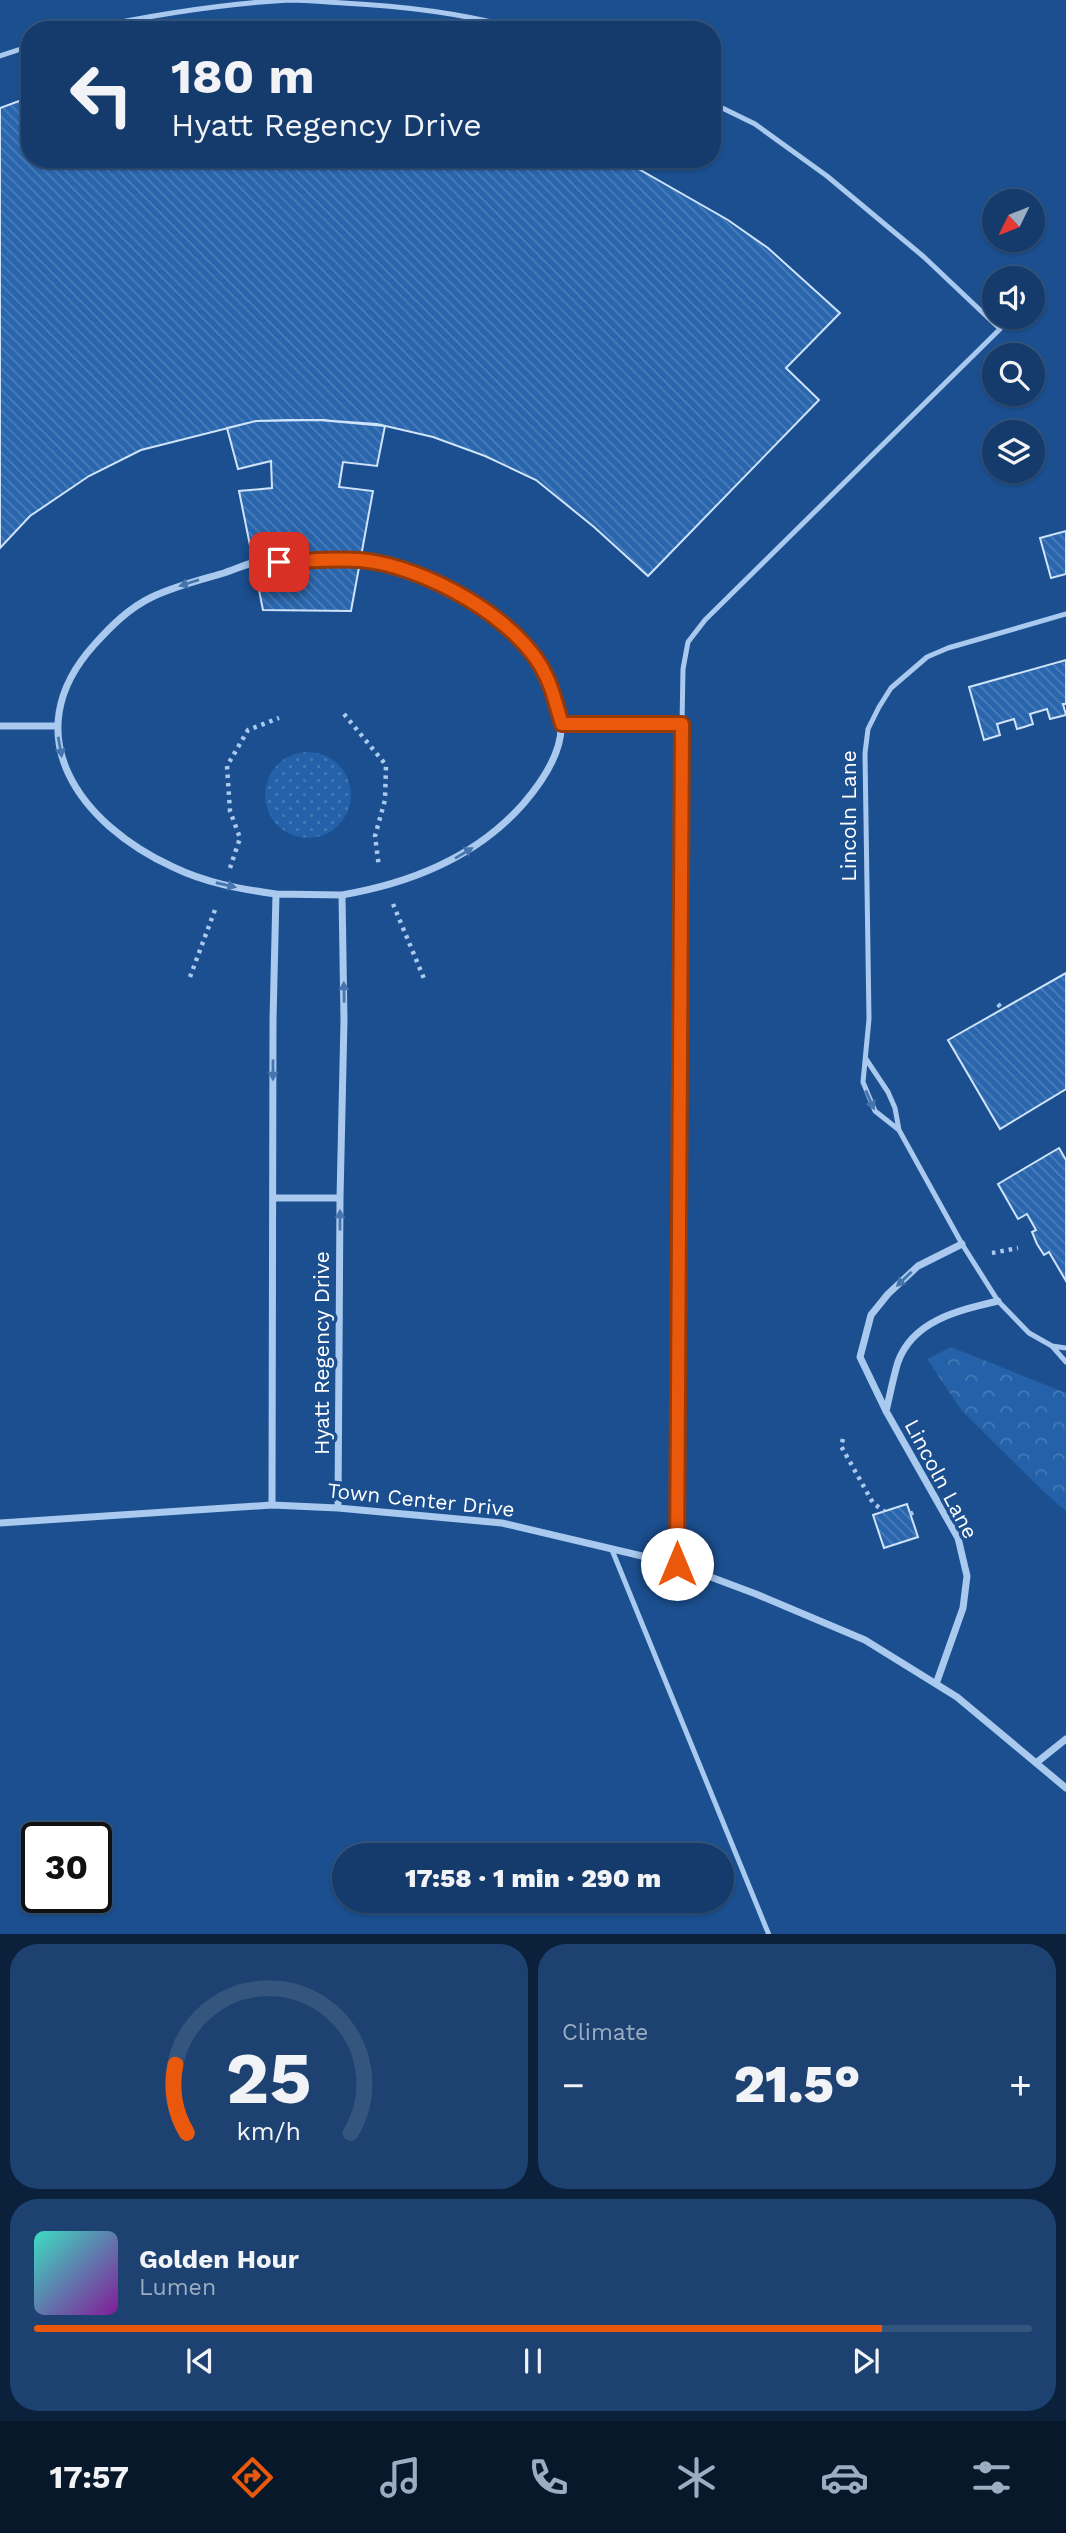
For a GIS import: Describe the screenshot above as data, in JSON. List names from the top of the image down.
{
  "streets": {
    "street": ["Lincoln Lane", "Hyatt Regency Drive", "Town Center Drive"]
  },
  "crossings": [
    ["Lincoln Lane", "Town Center Drive"],
    ["Hyatt Regency Drive", "Town Center Drive"]
  ],
  "one_way": ["Hyatt Regency Drive"],
  "north": "bottom left",
  "page": {
    "turn": ["180 m", "Hyatt Regency Drive"],
    "limit": "30",
    "trip": "17:58 · 1 min · 290 m",
    "tile": "Climate",
    "heat": ["−", "21.5°", "+"],
    "song": ["Golden Hour", "Lumen"],
    "tabs": "17:57",
    "gauge": ["25", "km/h"]
  }
}
